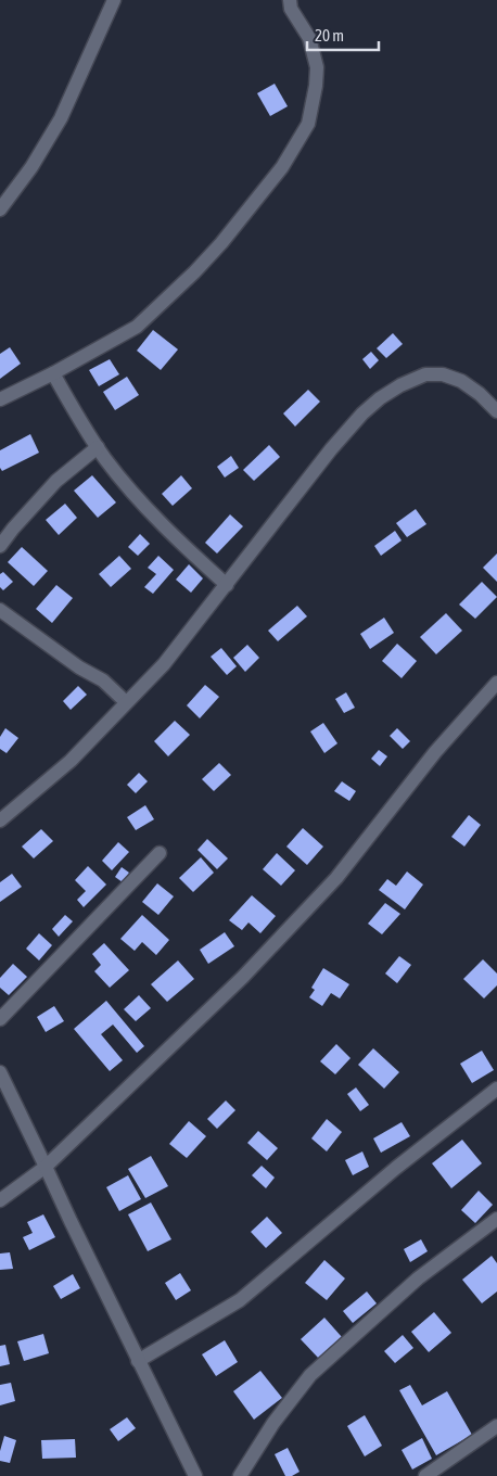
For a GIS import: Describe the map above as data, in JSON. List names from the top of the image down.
{
  "scale_bar": "20 m"
}
